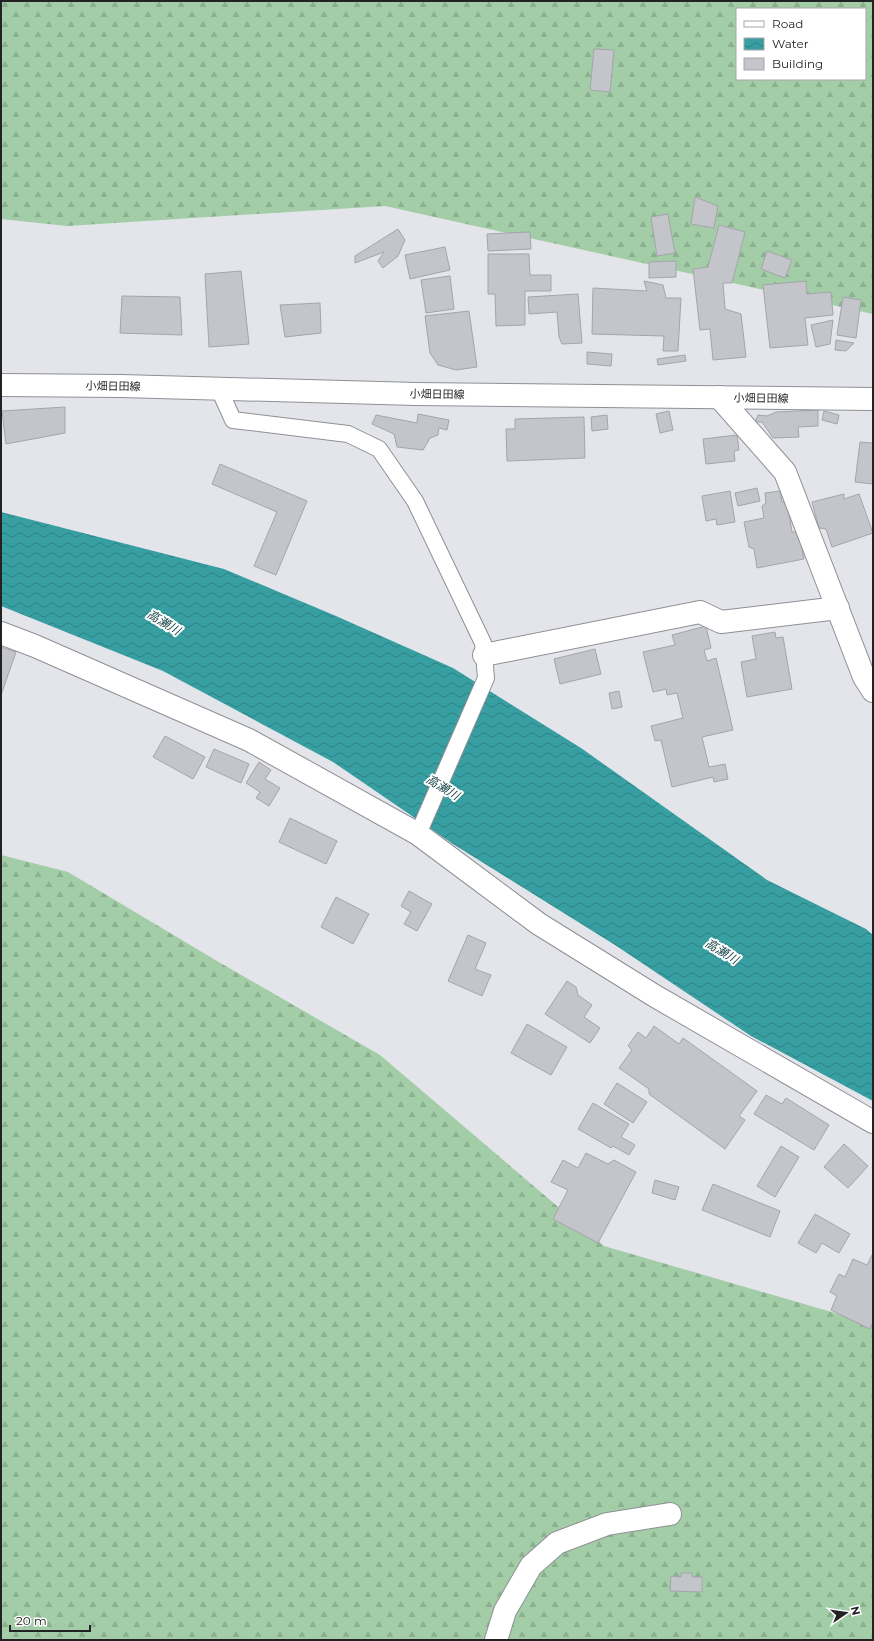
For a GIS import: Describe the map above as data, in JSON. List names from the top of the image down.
{
  "streets": {
    "street": ["小畑日田線"]
  },
  "water": ["高瀬川"],
  "legend": ["Road", "Water", "Building"],
  "scale_bar": "20 m",
  "north": "right"
}
